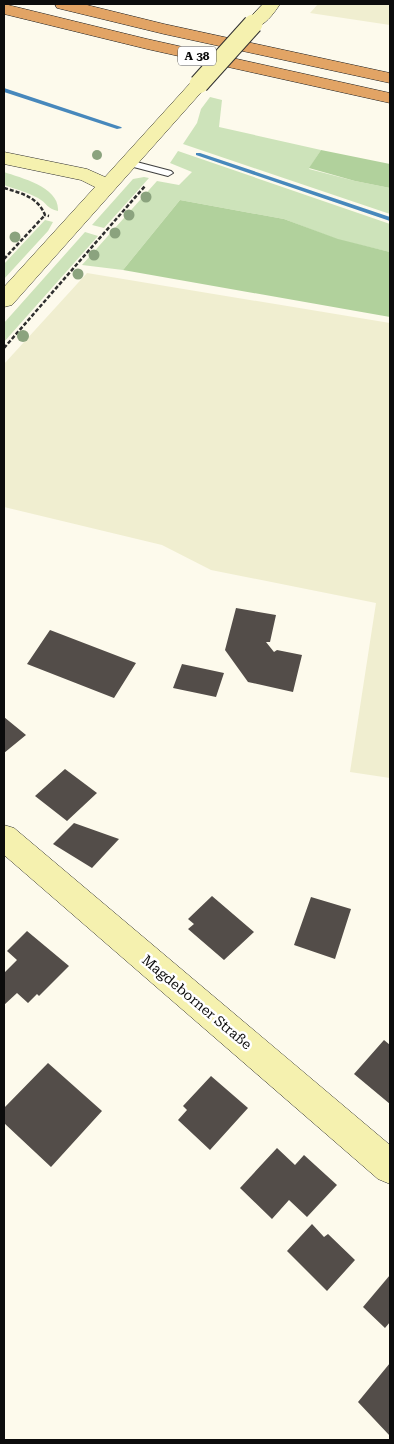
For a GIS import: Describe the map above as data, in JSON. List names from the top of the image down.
{
  "streets": {
    "highway": ["A 38"],
    "main road": ["Magdeborner Straße"]
  }
}
